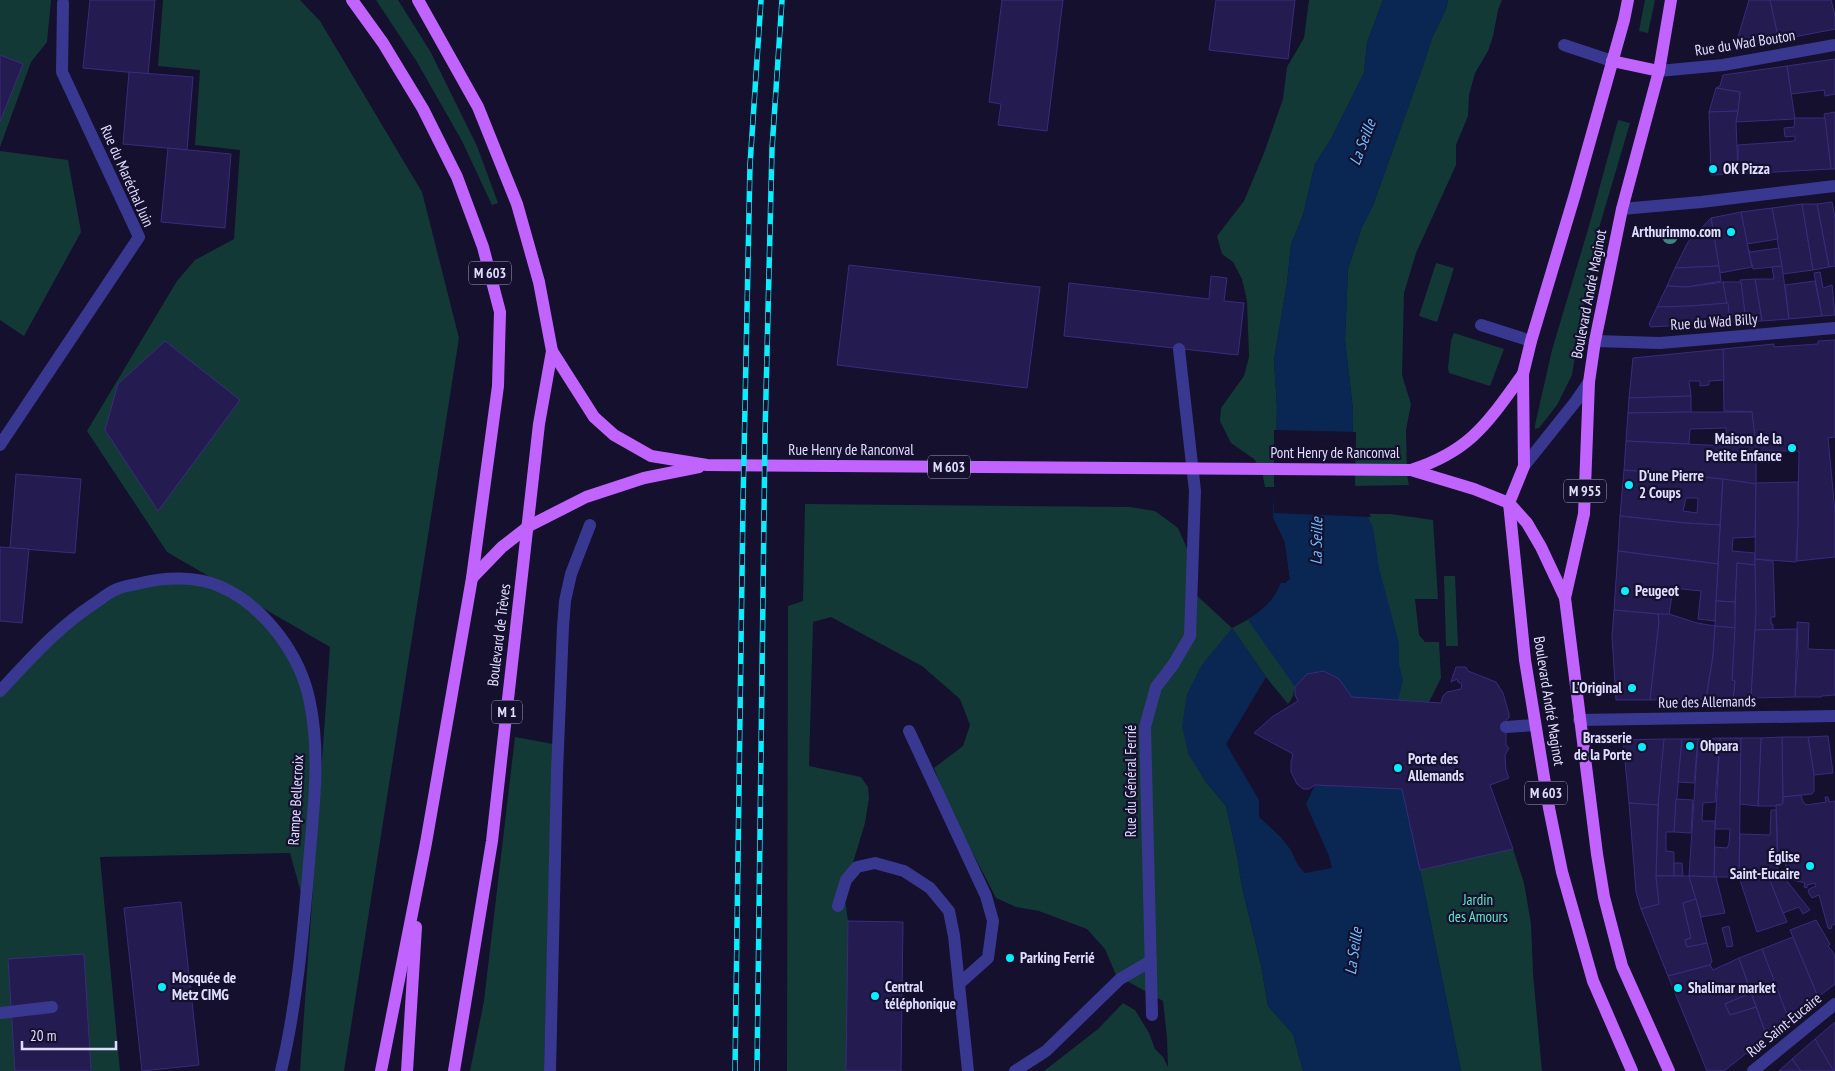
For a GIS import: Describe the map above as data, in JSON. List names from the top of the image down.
{
  "streets": {
    "main road": [
      "M 603",
      "Boulevard André Maginot",
      "Rue Henry de Ranconval",
      "Pont Henry de Ranconval",
      "M 955",
      "Boulevard de Trèves",
      "M 1"
    ],
    "street": [
      "Rue du Wad Bouton",
      "Rue du Maréchal Juin",
      "Rue du Wad Billy",
      "Rue des Allemands",
      "Rue du Général Ferrié",
      "Rampe Bellecroix",
      "Rue Saint-Eucaire"
    ]
  },
  "crossings": [
    ["Rue du Wad Bouton", "Boulevard André Maginot"],
    ["M 603", "Boulevard André Maginot"],
    ["M 603", "Rue Henry de Ranconval"],
    ["M 603", "Pont Henry de Ranconval"],
    ["M 603", "Boulevard de Trèves"],
    ["Boulevard André Maginot", "Rue du Wad Billy"],
    ["Boulevard André Maginot", "Rue des Allemands"],
    ["Rue Henry de Ranconval", "Pont Henry de Ranconval"],
    ["Rue Henry de Ranconval", "Boulevard de Trèves"],
    ["Rue Henry de Ranconval", "Rue du Général Ferrié"]
  ],
  "water": ["La Seille"],
  "parks": ["Jardin des Amours"],
  "places": [
    "OK Pizza",
    "Arthurimmo.com",
    "Maison de la Petite Enfance",
    "D'une Pierre 2 Coups",
    "Peugeot",
    "L'Original",
    "Ohpara",
    "Brasserie de la Porte",
    "Porte des Allemands",
    "Église Saint-Eucaire",
    "Parking Ferrié",
    "Mosquée de Metz CIMG",
    "Shalimar market",
    "Central téléphonique"
  ],
  "scale_bar": "20 m"
}
